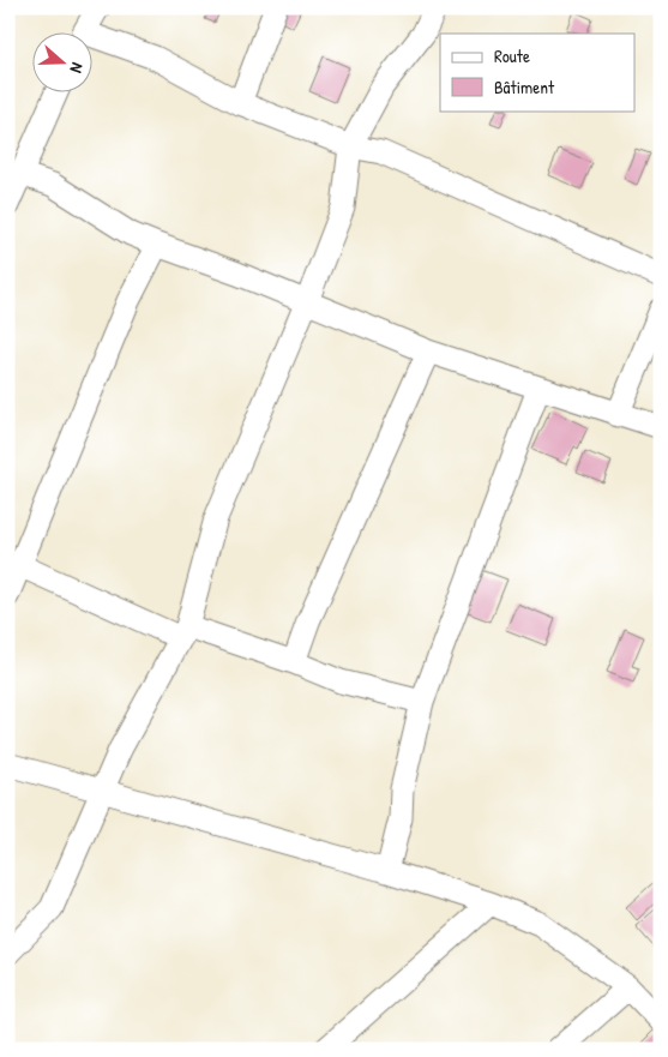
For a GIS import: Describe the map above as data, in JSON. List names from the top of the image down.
{
  "legend": ["Route", "Bâtiment"],
  "north": "right"
}
